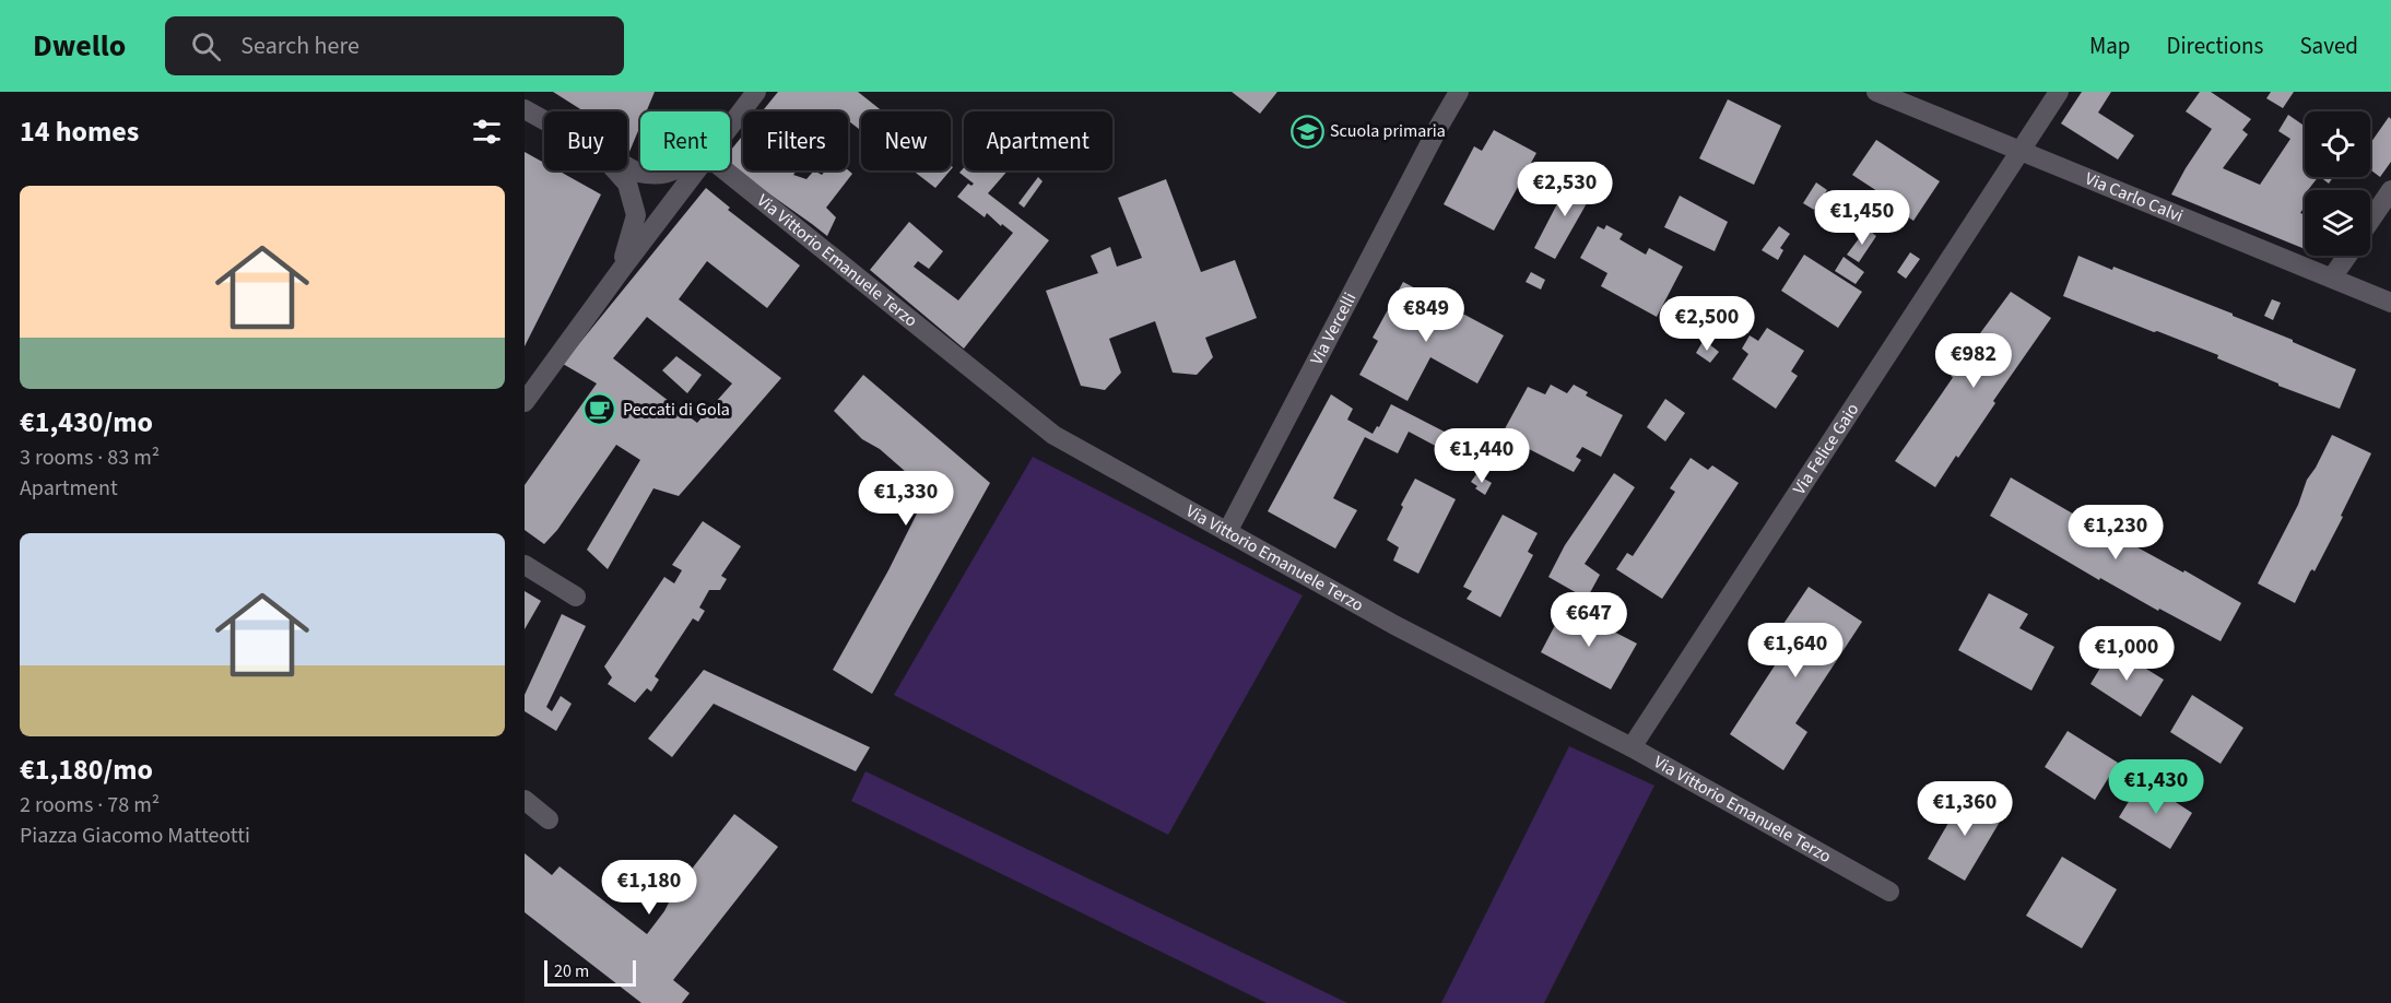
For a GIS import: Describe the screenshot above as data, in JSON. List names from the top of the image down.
{
  "streets": {
    "street": [
      "Via Carlo Calvi",
      "Via Vittorio Emanuele Terzo",
      "Via Vercelli",
      "Via Felice Gaio"
    ]
  },
  "crossings": [
    ["Via Carlo Calvi", "Via Felice Gaio"],
    ["Via Vittorio Emanuele Terzo", "Via Vercelli"],
    ["Via Vittorio Emanuele Terzo", "Via Felice Gaio"]
  ],
  "places": {
    "school or university": ["Scuola primaria"],
    "cafe": ["Peccati di Gola"]
  },
  "scale_bar": "20 m",
  "page": {
    "header": "Dwello",
    "search": "Search here",
    "nav": ["Map", "Directions", "Saved"],
    "heading": "14 homes",
    "chip": [
      "Buy",
      "Rent",
      "Filters",
      "New",
      "Apartment"
    ],
    "price": [
      "€2,530",
      "€1,450",
      "€849",
      "€2,500",
      "€982",
      "€1,440",
      "€1,330",
      "€1,230",
      "€647",
      "€1,640",
      "€1,000",
      "€1,430",
      "€1,360",
      "€1,180"
    ],
    "list": [
      {
        "name": "€1,430/mo",
        "note": "3 rooms · 83 m² · Apartment"
      },
      {
        "name": "€1,180/mo",
        "note": "2 rooms · 78 m² · Piazza Giacomo Matteotti"
      }
    ],
    "scale": "20 m"
  }
}
